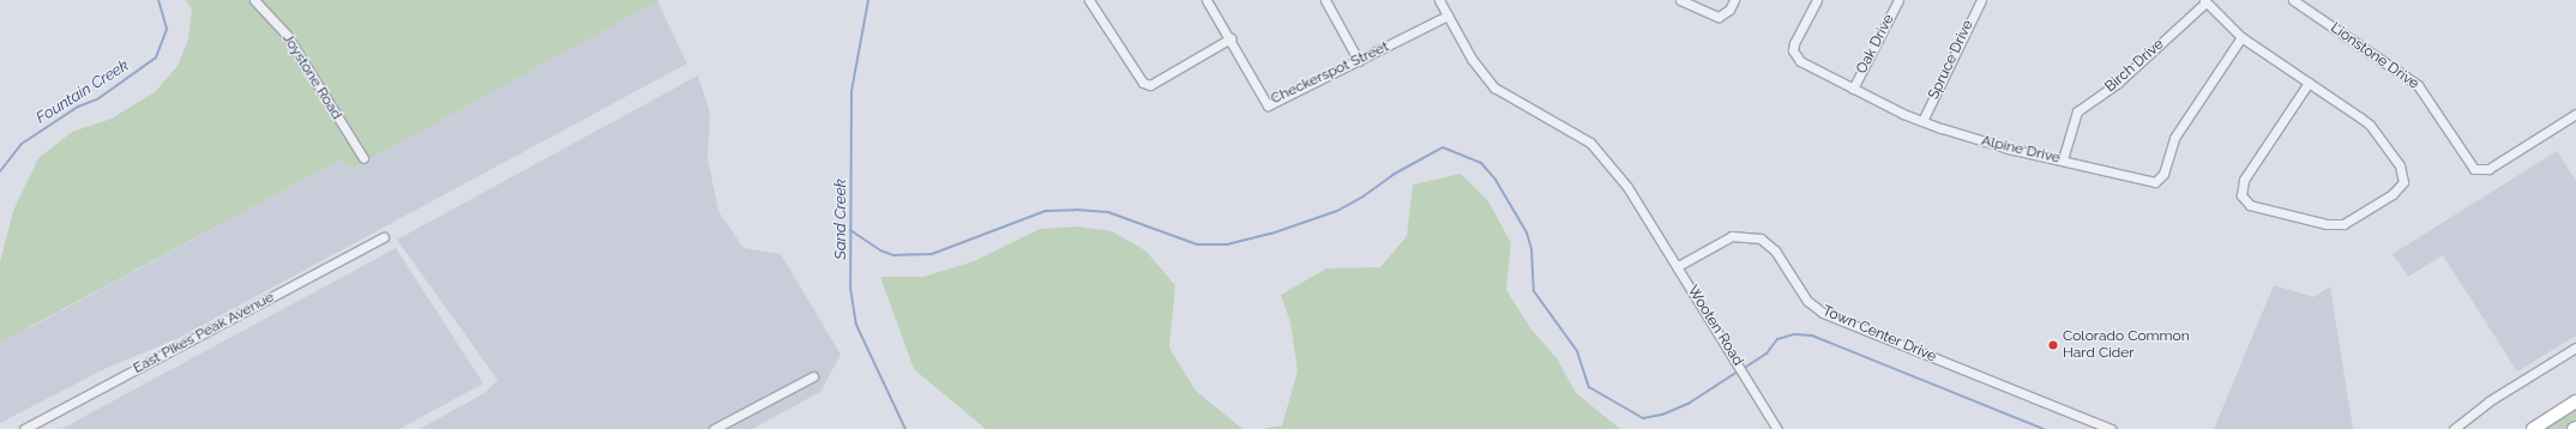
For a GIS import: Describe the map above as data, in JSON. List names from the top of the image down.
{
  "streets": {
    "street": [
      "Oak Drive",
      "Lionstone Drive",
      "Spruce Drive",
      "Birch Drive",
      "Checkerspot Street",
      "Joystone Road",
      "Alpine Drive",
      "Wooten Road",
      "East Pikes Peak Avenue",
      "Town Center Drive"
    ]
  },
  "crossings": [
    ["Oak Drive", "Alpine Drive"],
    ["Spruce Drive", "Alpine Drive"],
    ["Birch Drive", "Alpine Drive"],
    ["Checkerspot Street", "Wooten Road"],
    ["Wooten Road", "Town Center Drive"]
  ],
  "water": ["Fountain Creek", "Sand Creek"],
  "places": ["Colorado Common Hard Cider"]
}
